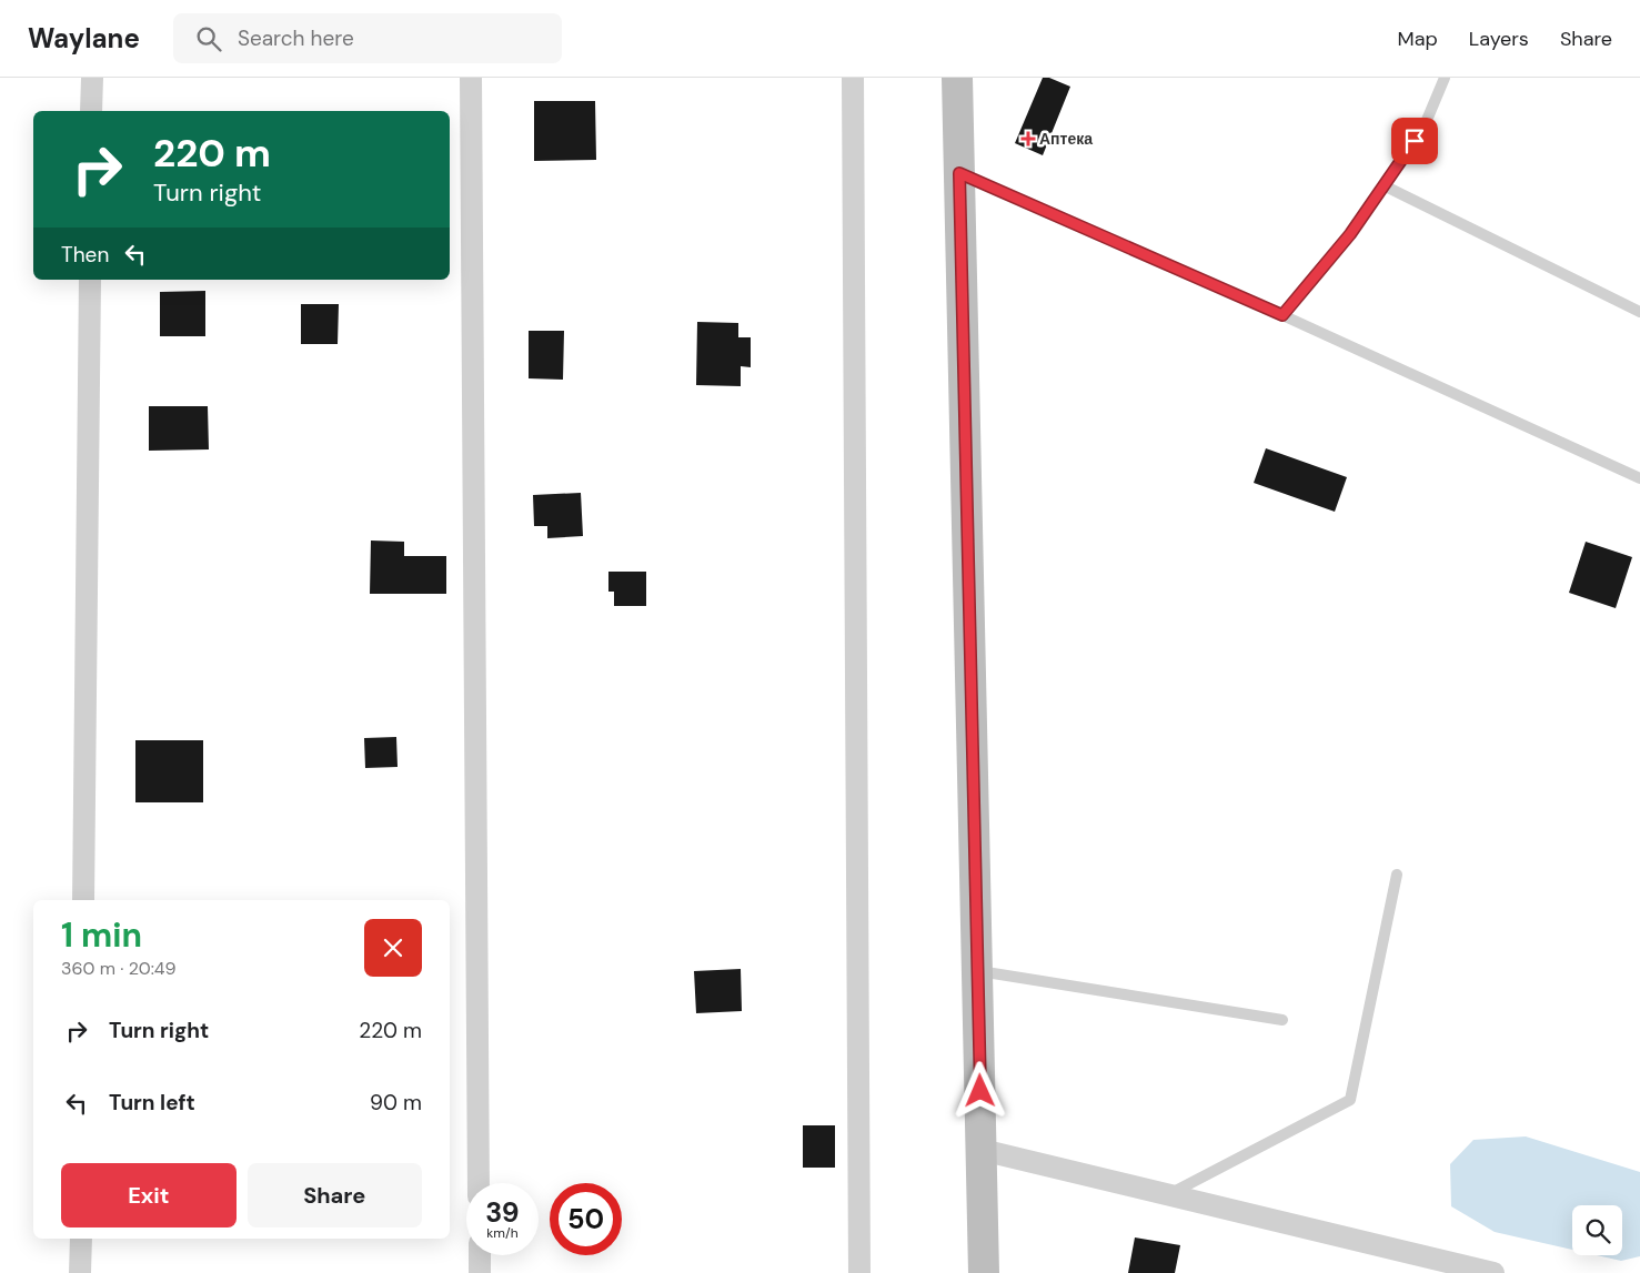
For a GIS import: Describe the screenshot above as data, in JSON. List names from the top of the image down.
{
  "places": {
    "health": ["Аптека"]
  },
  "page": {
    "header": "Waylane",
    "search": "Search here",
    "nav": ["Map", "Layers", "Share"],
    "turn": ["220 m", "Turn right"],
    "then": "Then",
    "heading": ["1 min", "360 m · 20:49"],
    "list": [
      {
        "name": "Turn right",
        "value": "220 m"
      },
      {
        "name": "Turn left",
        "value": "90 m"
      }
    ],
    "buttons": ["Exit", "Share"],
    "speed": "39 km/h",
    "limit": "50"
  }
}
